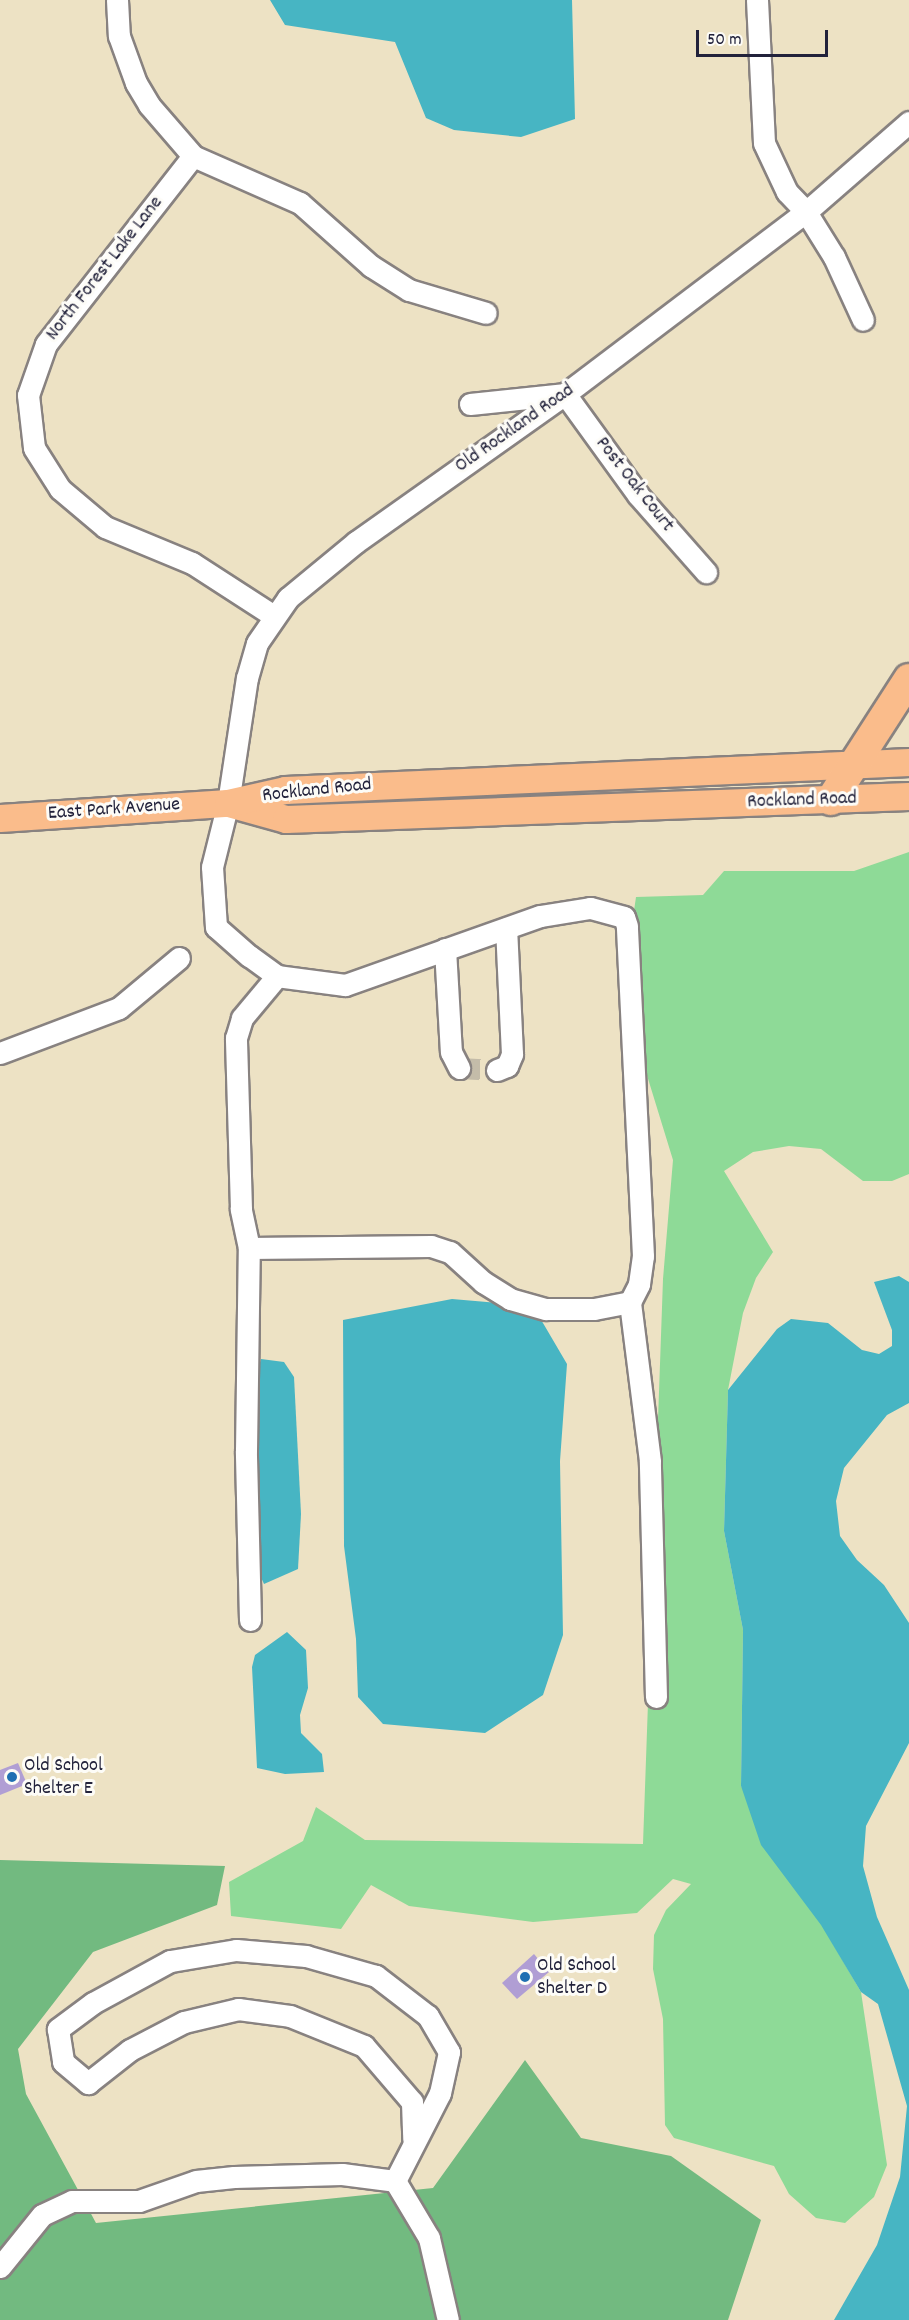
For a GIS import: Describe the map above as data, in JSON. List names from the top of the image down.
{
  "streets": {
    "main road": ["Rockland Road", "East Park Avenue"],
    "street": ["North Forest Lake Lane", "Old Rockland Road", "Post Oak Court"]
  },
  "crossings": [
    ["North Forest Lake Lane", "Old Rockland Road"],
    ["Old Rockland Road", "Post Oak Court"],
    ["Old Rockland Road", "Rockland Road"],
    ["Old Rockland Road", "East Park Avenue"],
    ["Rockland Road", "East Park Avenue"]
  ],
  "places": ["Old School Shelter E", "Old School Shelter D"],
  "scale_bar": "50 m"
}
